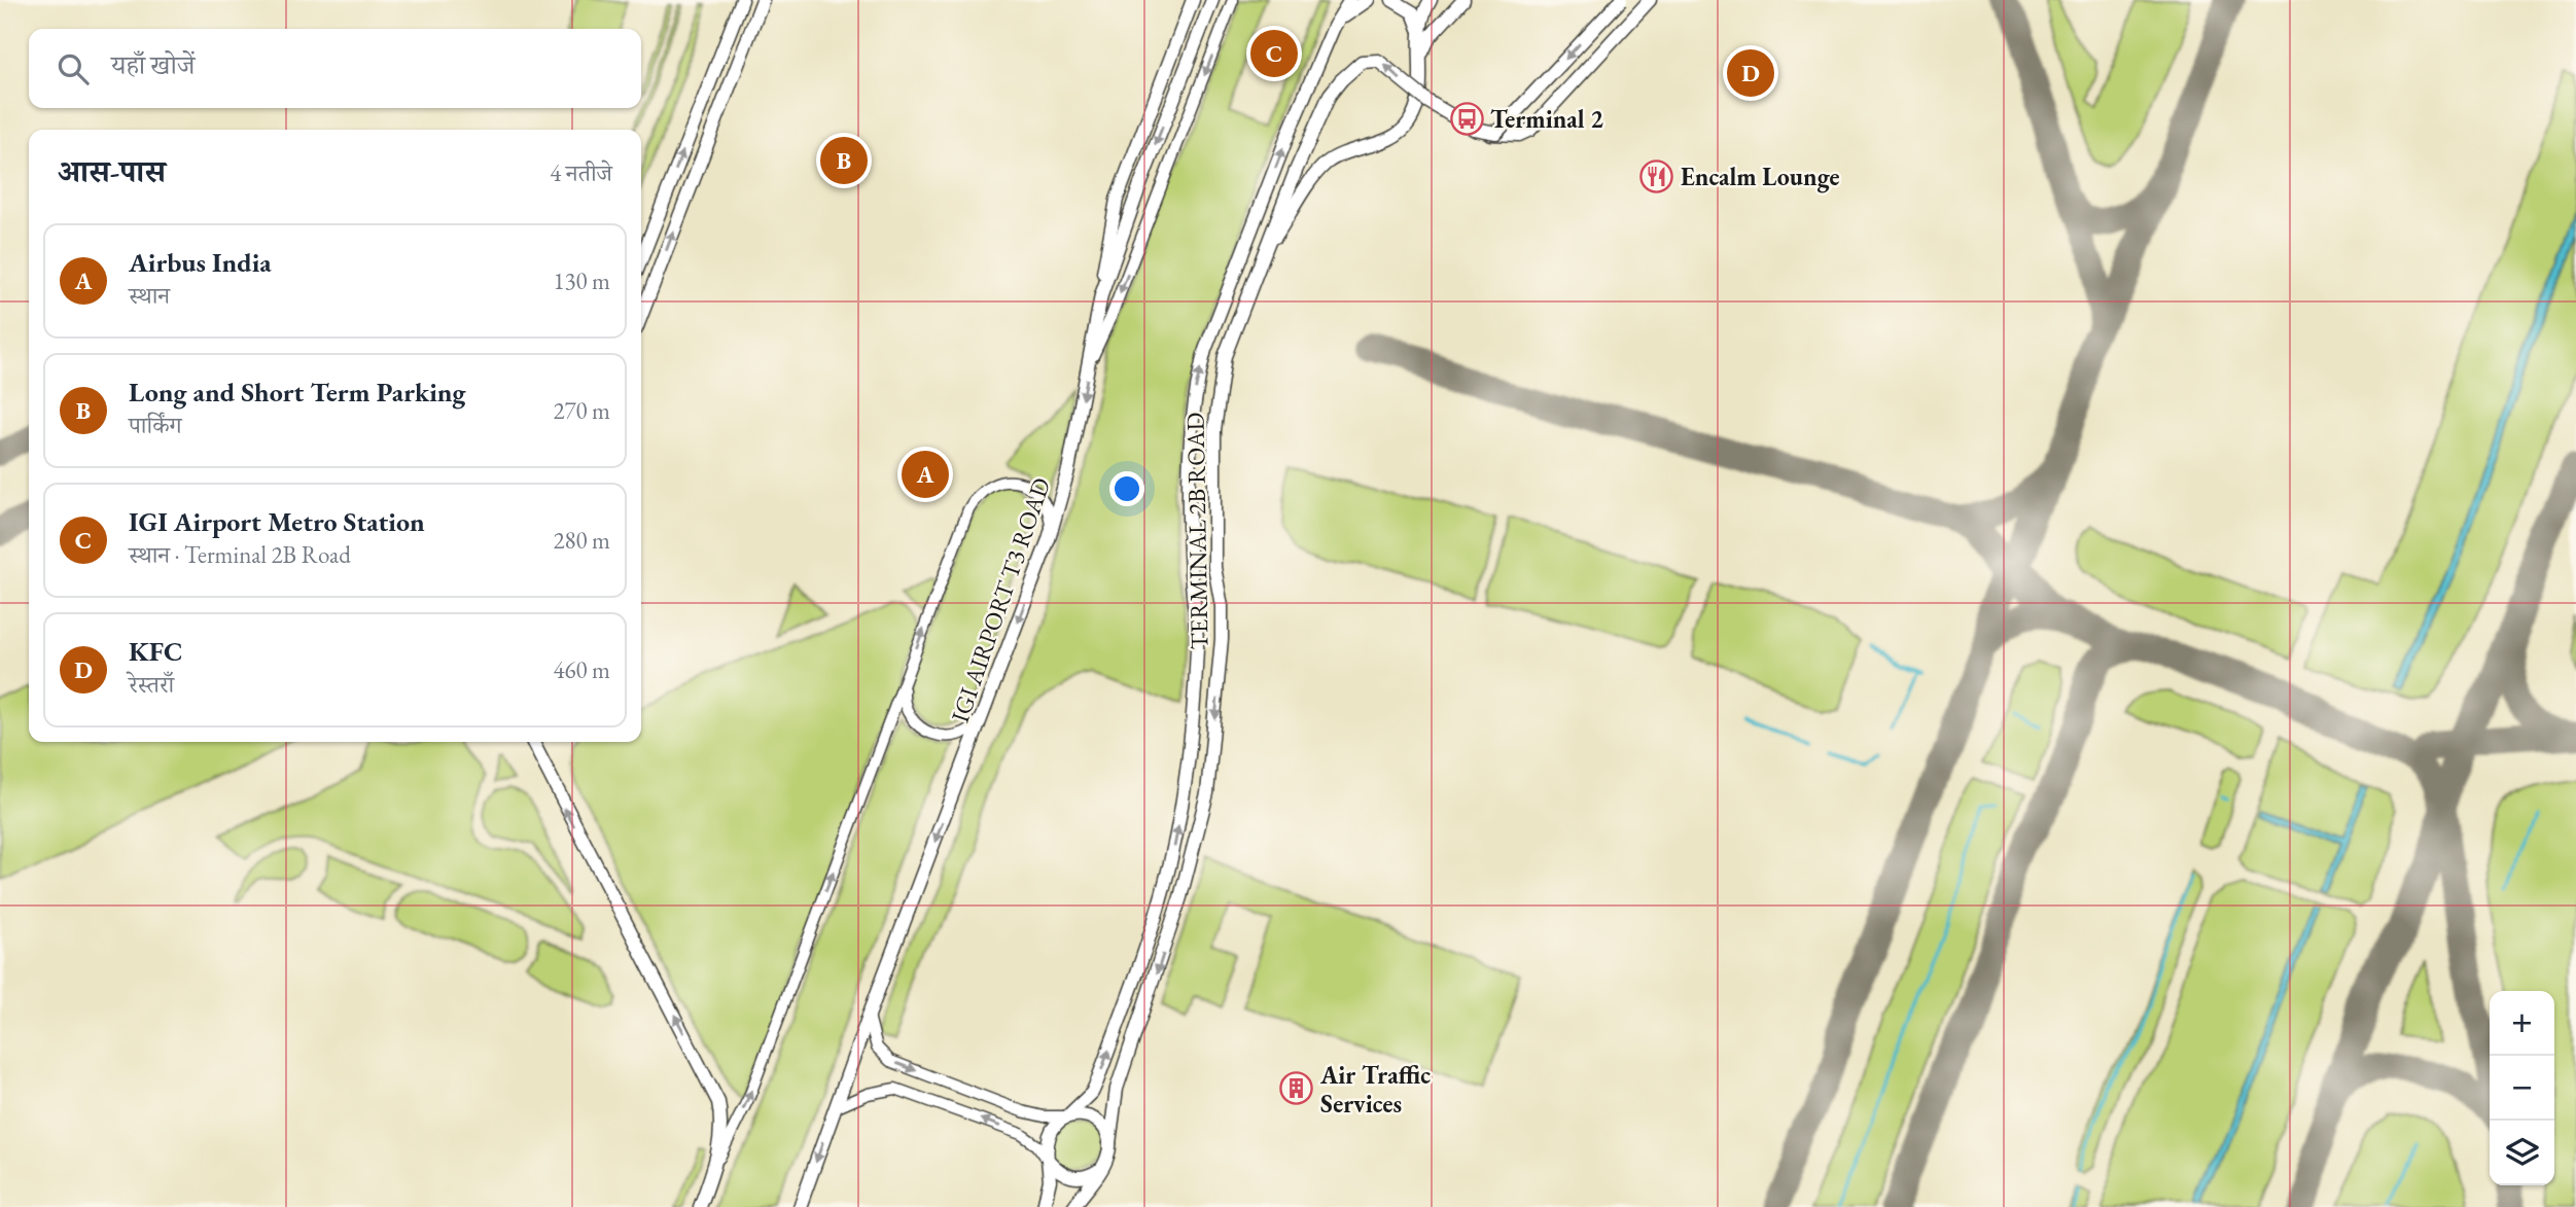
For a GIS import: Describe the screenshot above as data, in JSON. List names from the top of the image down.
{
  "streets": {
    "main road": ["TERMINAL 2B ROAD", "IGI AIRPORT T3 ROAD"]
  },
  "one_way": ["IGI AIRPORT T3 ROAD"],
  "places": {
    "bus stop": ["Terminal 2"],
    "restaurant": ["Encalm Lounge"],
    "building": ["Air Traffic Services"]
  },
  "page": {
    "pins": [
      "C",
      "D",
      "B",
      "A"
    ],
    "search": "यहाँ खोजें",
    "heading": ["आस-पास", "4 नतीजे"],
    "list": [
      {
        "mark": "A",
        "name": "Airbus India",
        "note": "स्थान",
        "value": "130 m"
      },
      {
        "mark": "B",
        "name": "Long and Short Term Parking",
        "note": "पार्किंग",
        "value": "270 m"
      },
      {
        "mark": "C",
        "name": "IGI Airport Metro Station",
        "note": "स्थान · Terminal 2B Road",
        "value": "280 m"
      },
      {
        "mark": "D",
        "name": "KFC",
        "note": "रेस्तराँ",
        "value": "460 m"
      }
    ],
    "map_buttons": ["+", "−"]
  }
}
